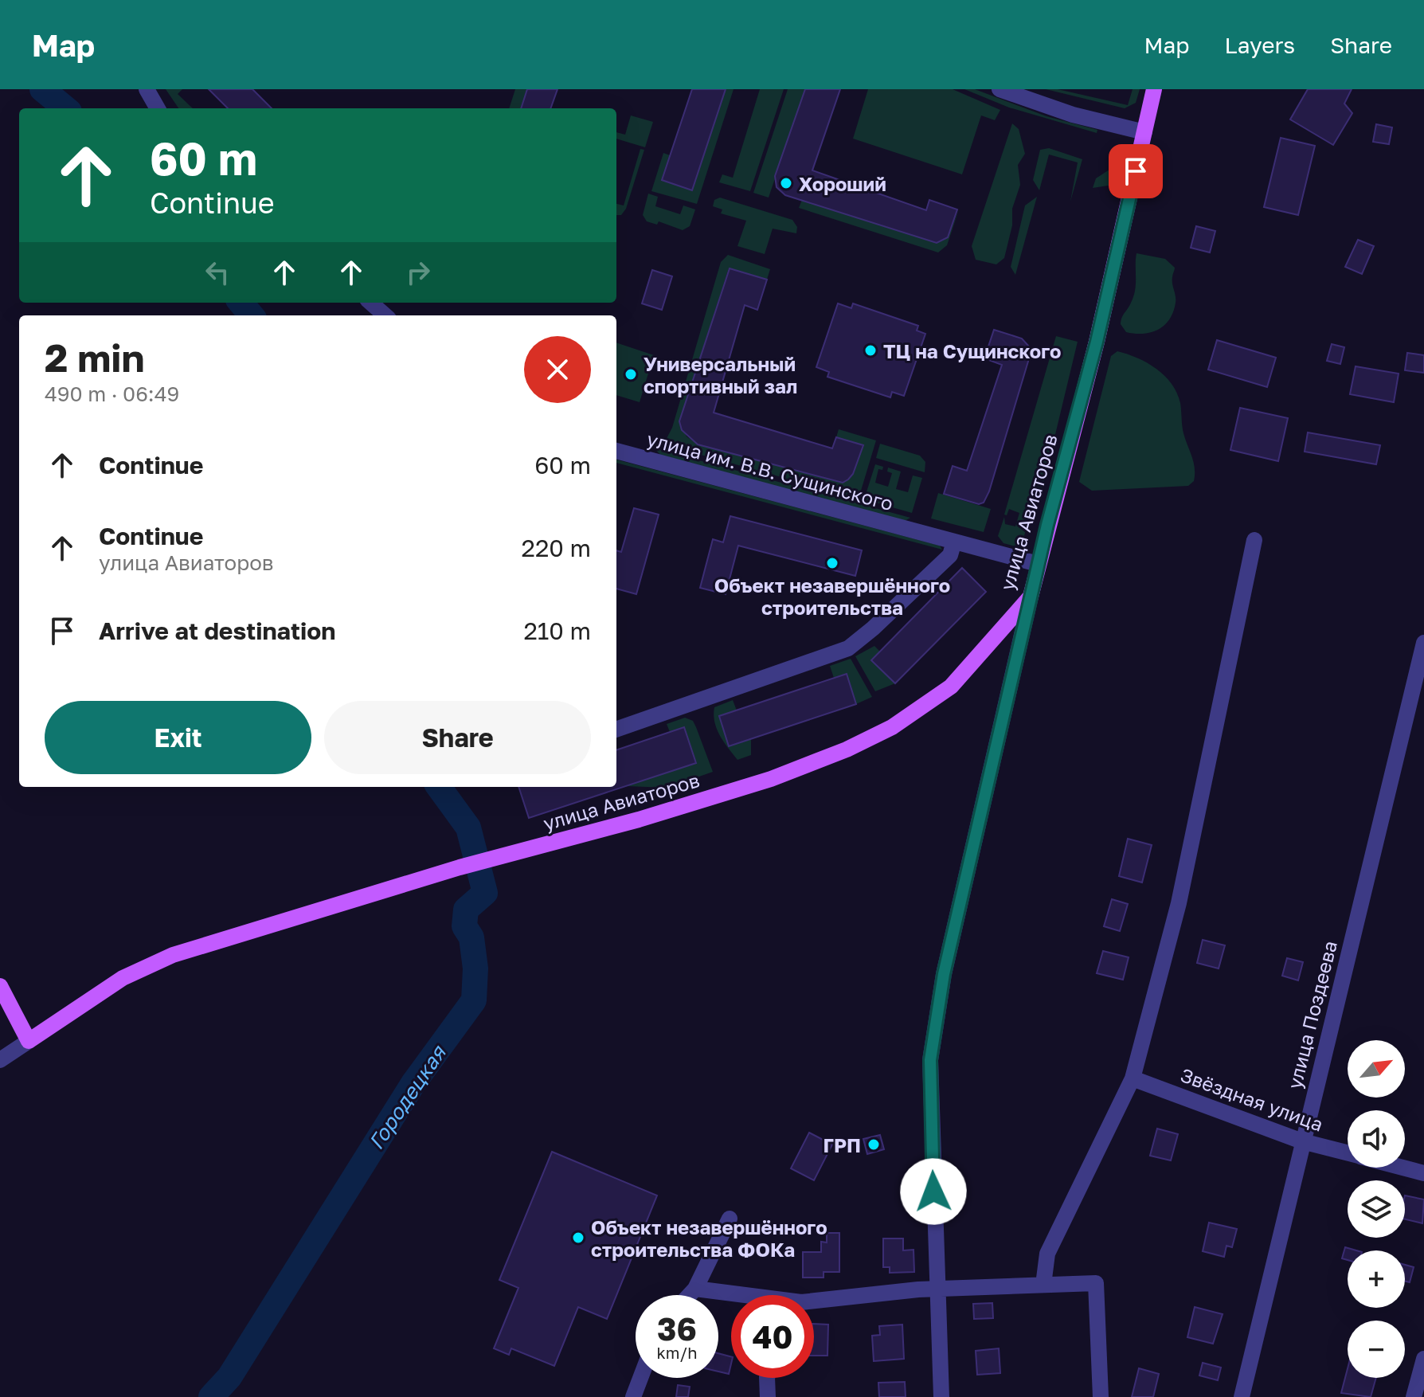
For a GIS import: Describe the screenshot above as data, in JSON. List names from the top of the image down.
{
  "streets": {
    "main road": ["улица Авиаторов"],
    "street": ["улица им. В.В. Сущинского", "улица Поздеева", "Звёздная улица"]
  },
  "crossings": [
    ["улица им. В.В. Сущинского", "улица Авиаторов"],
    ["улица Поздеева", "Звёздная улица"]
  ],
  "water": ["Городецкая"],
  "places": [
    "Хороший",
    "ТЦ на Сущинского",
    "Универсальный спортивный зал",
    "Объект незавершённого строительства",
    "ГРП",
    "Объект незавершённого строительства ФОКа"
  ],
  "north": "top right",
  "page": {
    "header": "Map",
    "nav": ["Map", "Layers", "Share"],
    "turn": ["60 m", "Continue"],
    "heading": ["2 min", "490 m · 06:49"],
    "list": [
      {
        "name": "Continue",
        "value": "60 m"
      },
      {
        "name": "Continue",
        "note": "улица Авиаторов",
        "value": "220 m"
      },
      {
        "name": "Arrive at destination",
        "value": "210 m"
      }
    ],
    "buttons": ["Exit", "Share"],
    "map_buttons": ["+", "−"],
    "speed": "36 km/h",
    "limit": "40"
  }
}
